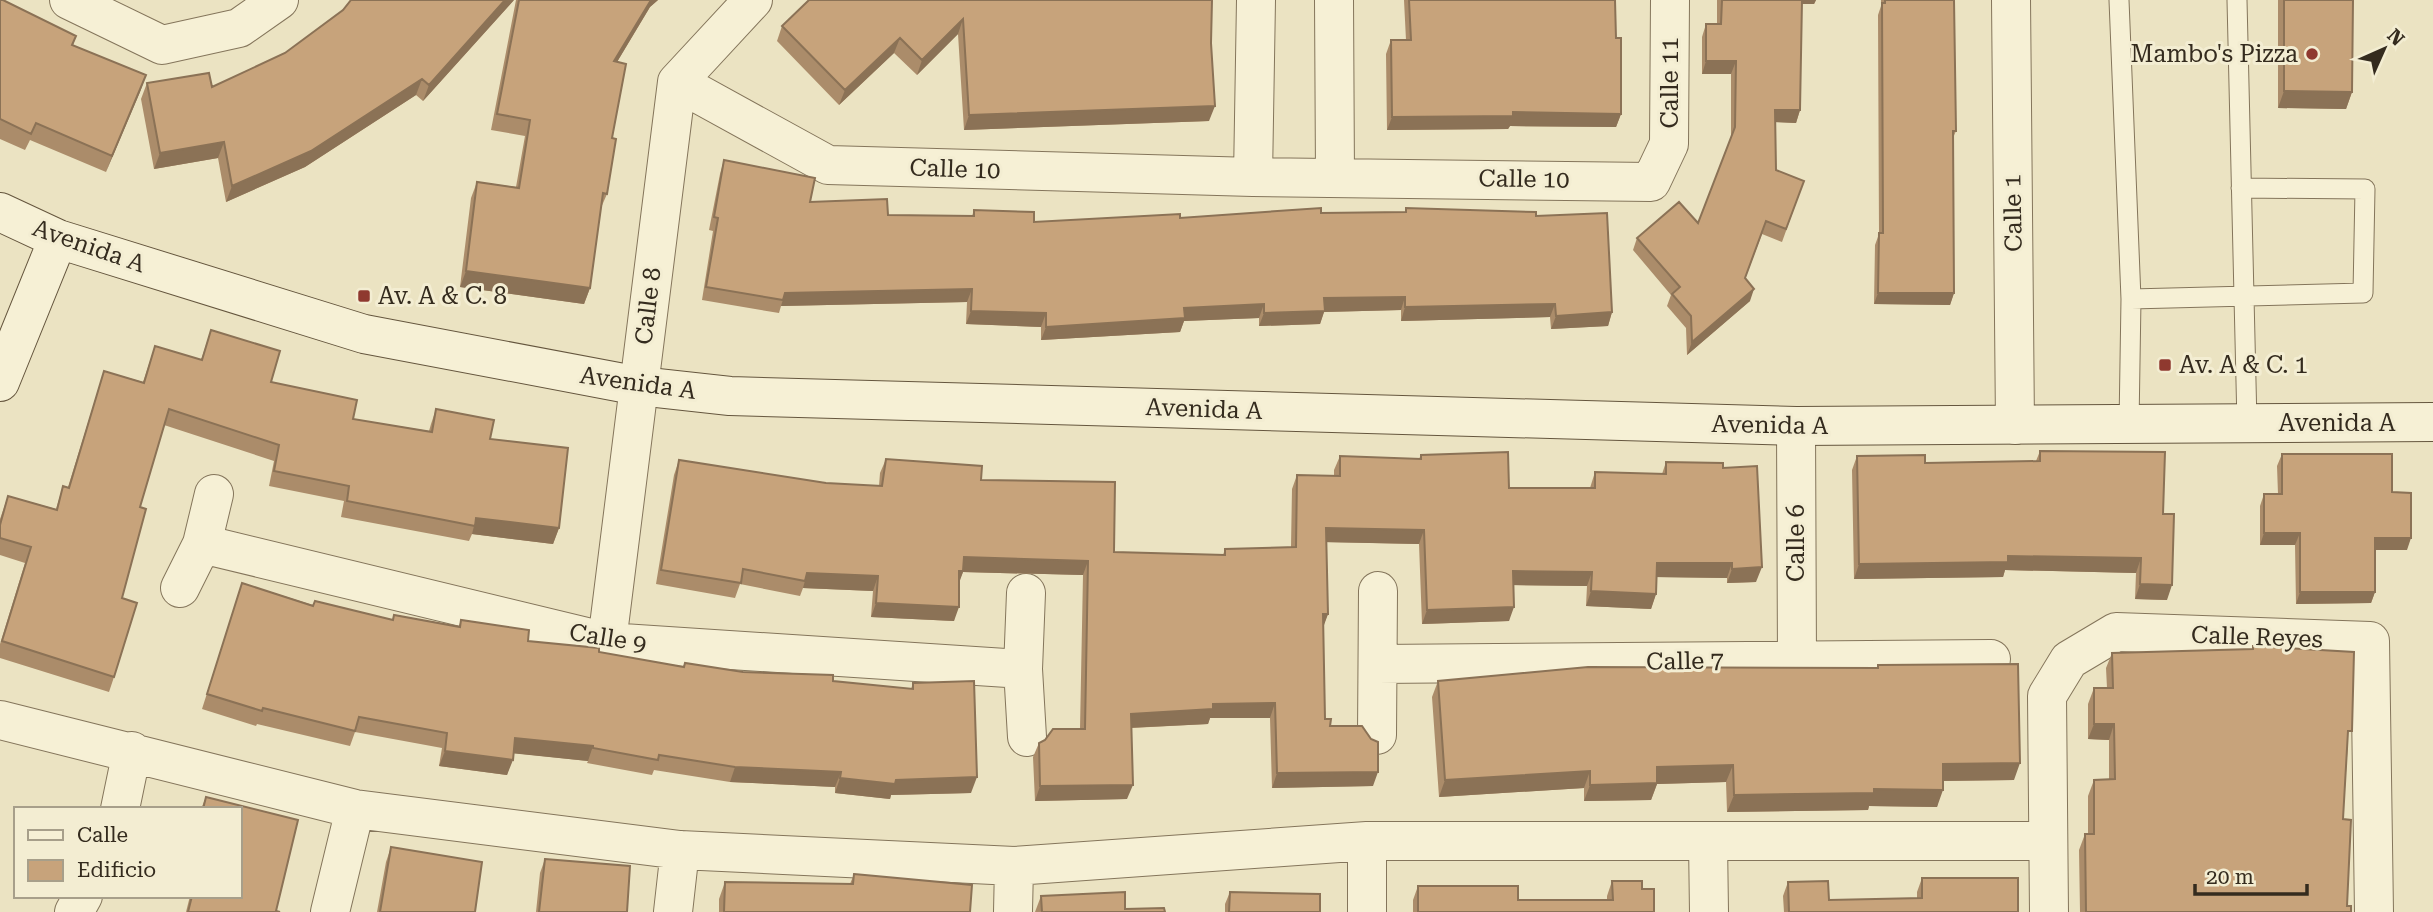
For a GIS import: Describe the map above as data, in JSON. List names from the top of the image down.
{
  "streets": {
    "street": [
      "Calle 11",
      "Calle 10",
      "Calle 1",
      "Avenida A",
      "Calle 8",
      "Calle 6",
      "Calle Reyes",
      "Calle 9",
      "Calle 7"
    ]
  },
  "crossings": [
    ["Calle 11", "Calle 10"],
    ["Calle 10", "Calle 8"],
    ["Calle 1", "Avenida A"],
    ["Avenida A", "Calle 8"],
    ["Avenida A", "Calle 6"],
    ["Calle 8", "Calle 9"],
    ["Calle 6", "Calle 7"]
  ],
  "places": {
    "other": ["Mambo's Pizza"],
    "transit": ["Av. A & C. 8", "Av. A & C. 1"]
  },
  "legend": ["Calle", "Edificio"],
  "scale_bar": "20 m",
  "north": "top right"
}
